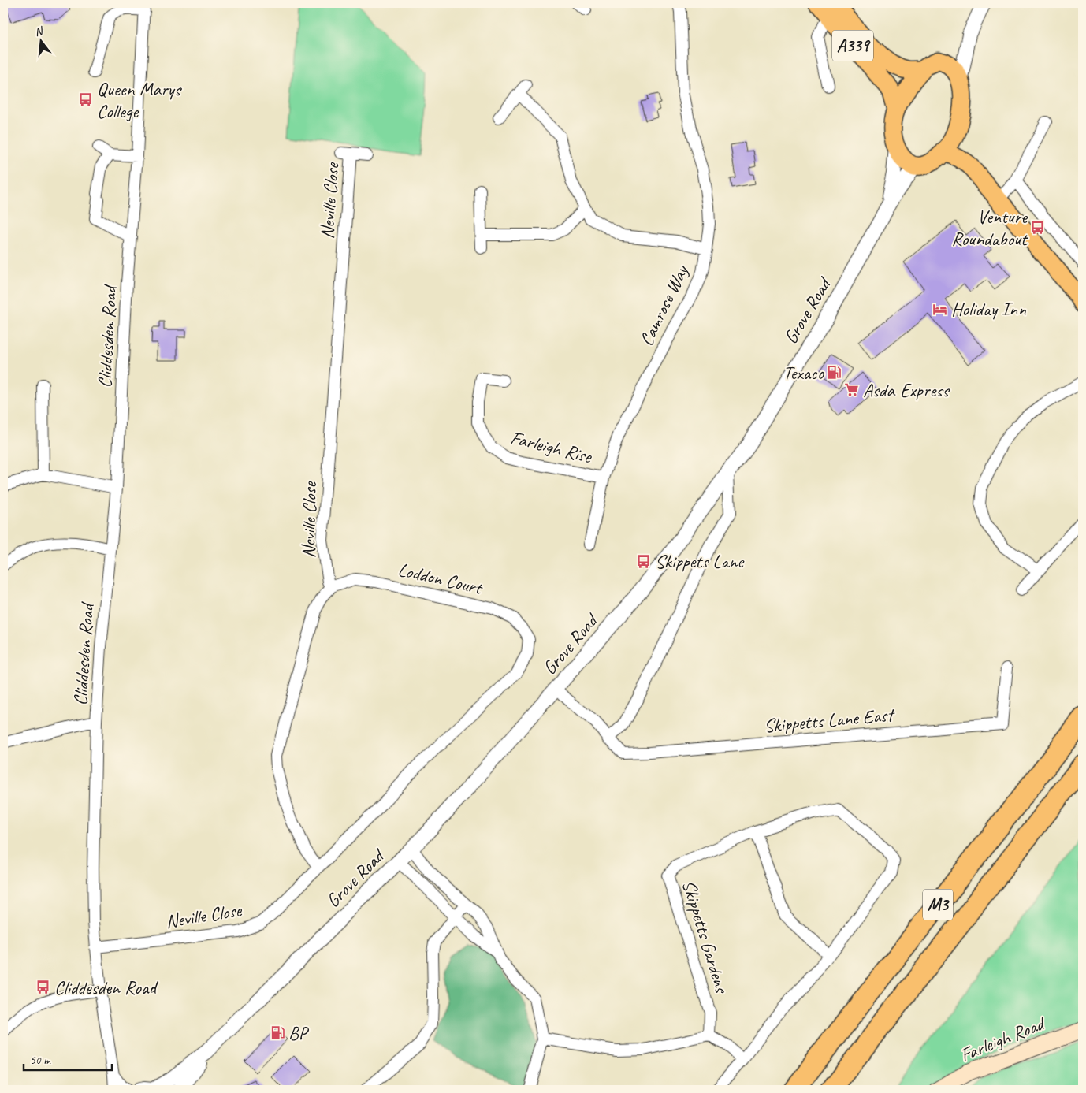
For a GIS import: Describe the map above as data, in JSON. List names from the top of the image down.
{
  "streets": {
    "highway": ["M3"],
    "main road": ["A339", "Farleigh Road"],
    "street": [
      "Neville Close",
      "Camrose Way",
      "Grove Road",
      "Cliddesden Road",
      "Farleigh Rise",
      "Loddon Court",
      "Skippetts Lane East",
      "Skippetts Gardens"
    ]
  },
  "crossings": [
    ["A339", "Grove Road"],
    ["Neville Close", "Cliddesden Road"],
    ["Neville Close", "Loddon Court"],
    ["Camrose Way", "Farleigh Rise"],
    ["Grove Road", "Skippetts Lane East"]
  ],
  "places": {
    "bus stop": [
      "Queen Marys College",
      "Venture Roundabout",
      "Skippets Lane",
      "Cliddesden Road"
    ],
    "hotel": ["Holiday Inn"],
    "fuel station": ["Texaco", "BP"],
    "supermarket": ["Asda Express"]
  },
  "scale_bar": "50 m",
  "north": "top"
}
